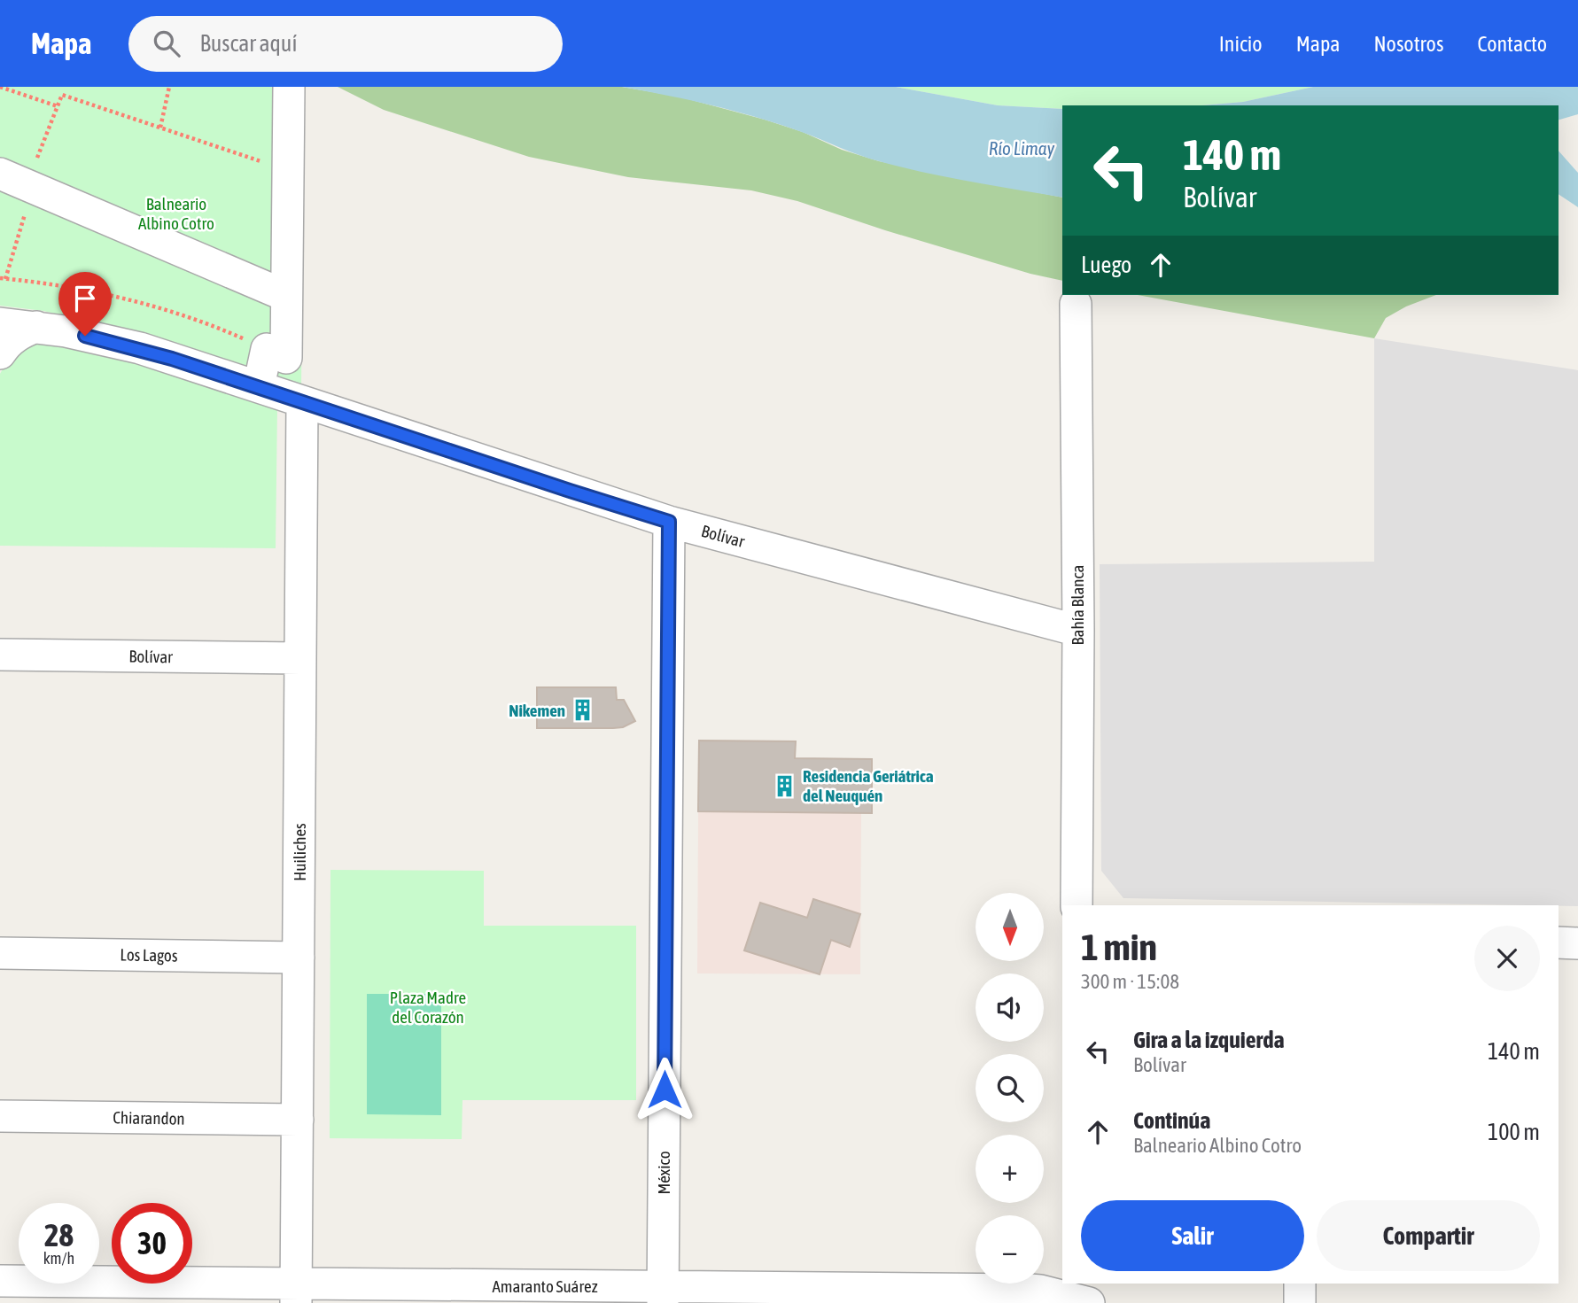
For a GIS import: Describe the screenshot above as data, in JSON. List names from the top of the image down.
{
  "streets": {
    "street": [
      "Bolívar",
      "Bahía Blanca",
      "Huiliches",
      "Los Lagos",
      "Chiarandon",
      "México",
      "Amaranto Suárez"
    ]
  },
  "crossings": [
    ["Bolívar", "Bahía Blanca"],
    ["Bolívar", "Huiliches"],
    ["Bolívar", "México"],
    ["Huiliches", "Los Lagos"],
    ["Huiliches", "Chiarandon"],
    ["Huiliches", "Amaranto Suárez"],
    ["México", "Amaranto Suárez"]
  ],
  "water": ["Río Limay"],
  "parks": ["Balneario Albino Cotro", "Plaza Madre del Corazón"],
  "places": {
    "building": ["Nikemen", "Residencia Geriátrica del Neuquén"]
  },
  "north": "bottom",
  "page": {
    "header": "Mapa",
    "search": "Buscar aquí",
    "nav": [
      "Inicio",
      "Mapa",
      "Nosotros",
      "Contacto"
    ],
    "turn": ["140 m", "Bolívar"],
    "then": "Luego",
    "map_buttons": ["+", "−"],
    "heading": ["1 min", "300 m · 15:08"],
    "list": [
      {
        "name": "Gira a la izquierda",
        "note": "Bolívar",
        "value": "140 m"
      },
      {
        "name": "Continúa",
        "note": "Balneario Albino Cotro",
        "value": "100 m"
      }
    ],
    "buttons": ["Salir", "Compartir"],
    "speed": "28 km/h",
    "limit": "30"
  }
}
